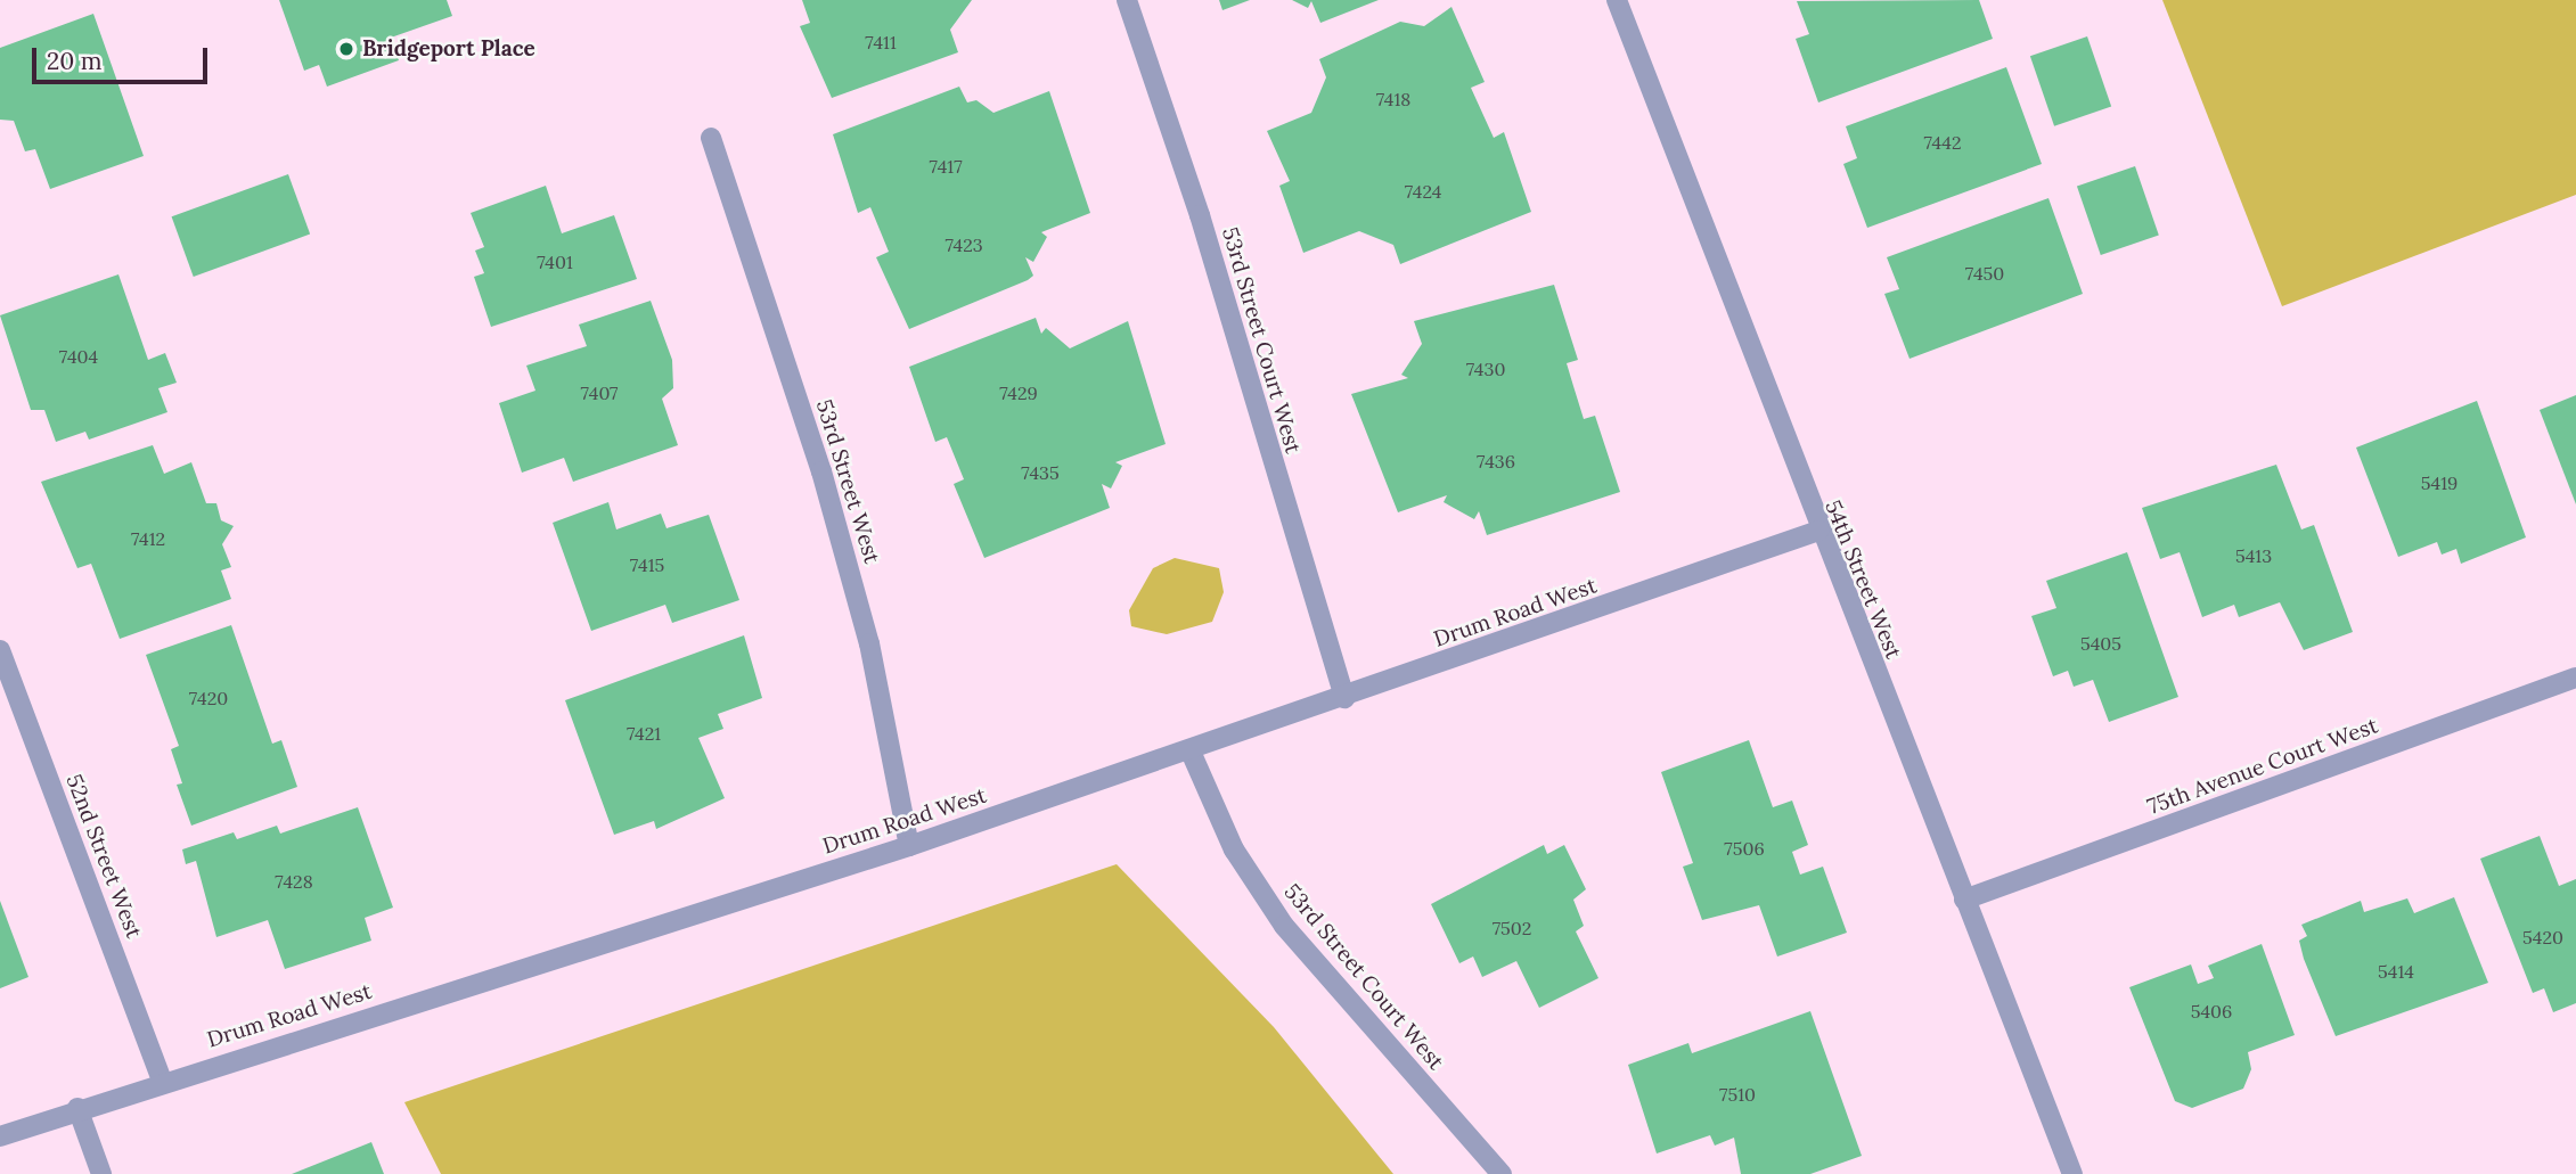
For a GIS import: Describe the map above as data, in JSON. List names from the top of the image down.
{
  "streets": {
    "street": [
      "53rd Street Court West",
      "53rd Street West",
      "54th Street West",
      "Drum Road West",
      "75th Avenue Court West",
      "52nd Street West"
    ]
  },
  "crossings": [
    ["53rd Street Court West", "Drum Road West"],
    ["53rd Street West", "Drum Road West"],
    ["54th Street West", "Drum Road West"],
    ["54th Street West", "75th Avenue Court West"],
    ["Drum Road West", "52nd Street West"]
  ],
  "places": ["Bridgeport Place"],
  "house_numbers": [
    "7411",
    "7418",
    "7442",
    "7417",
    "7424",
    "7423",
    "7401",
    "7450",
    "7404",
    "7430",
    "7407",
    "7429",
    "7436",
    "7435",
    "5419",
    "7412",
    "5413",
    "7415",
    "5405",
    "7420",
    "7421",
    "7506",
    "7428",
    "7502",
    "5420",
    "5414",
    "5406",
    "7510"
  ],
  "scale_bar": "20 m"
}
